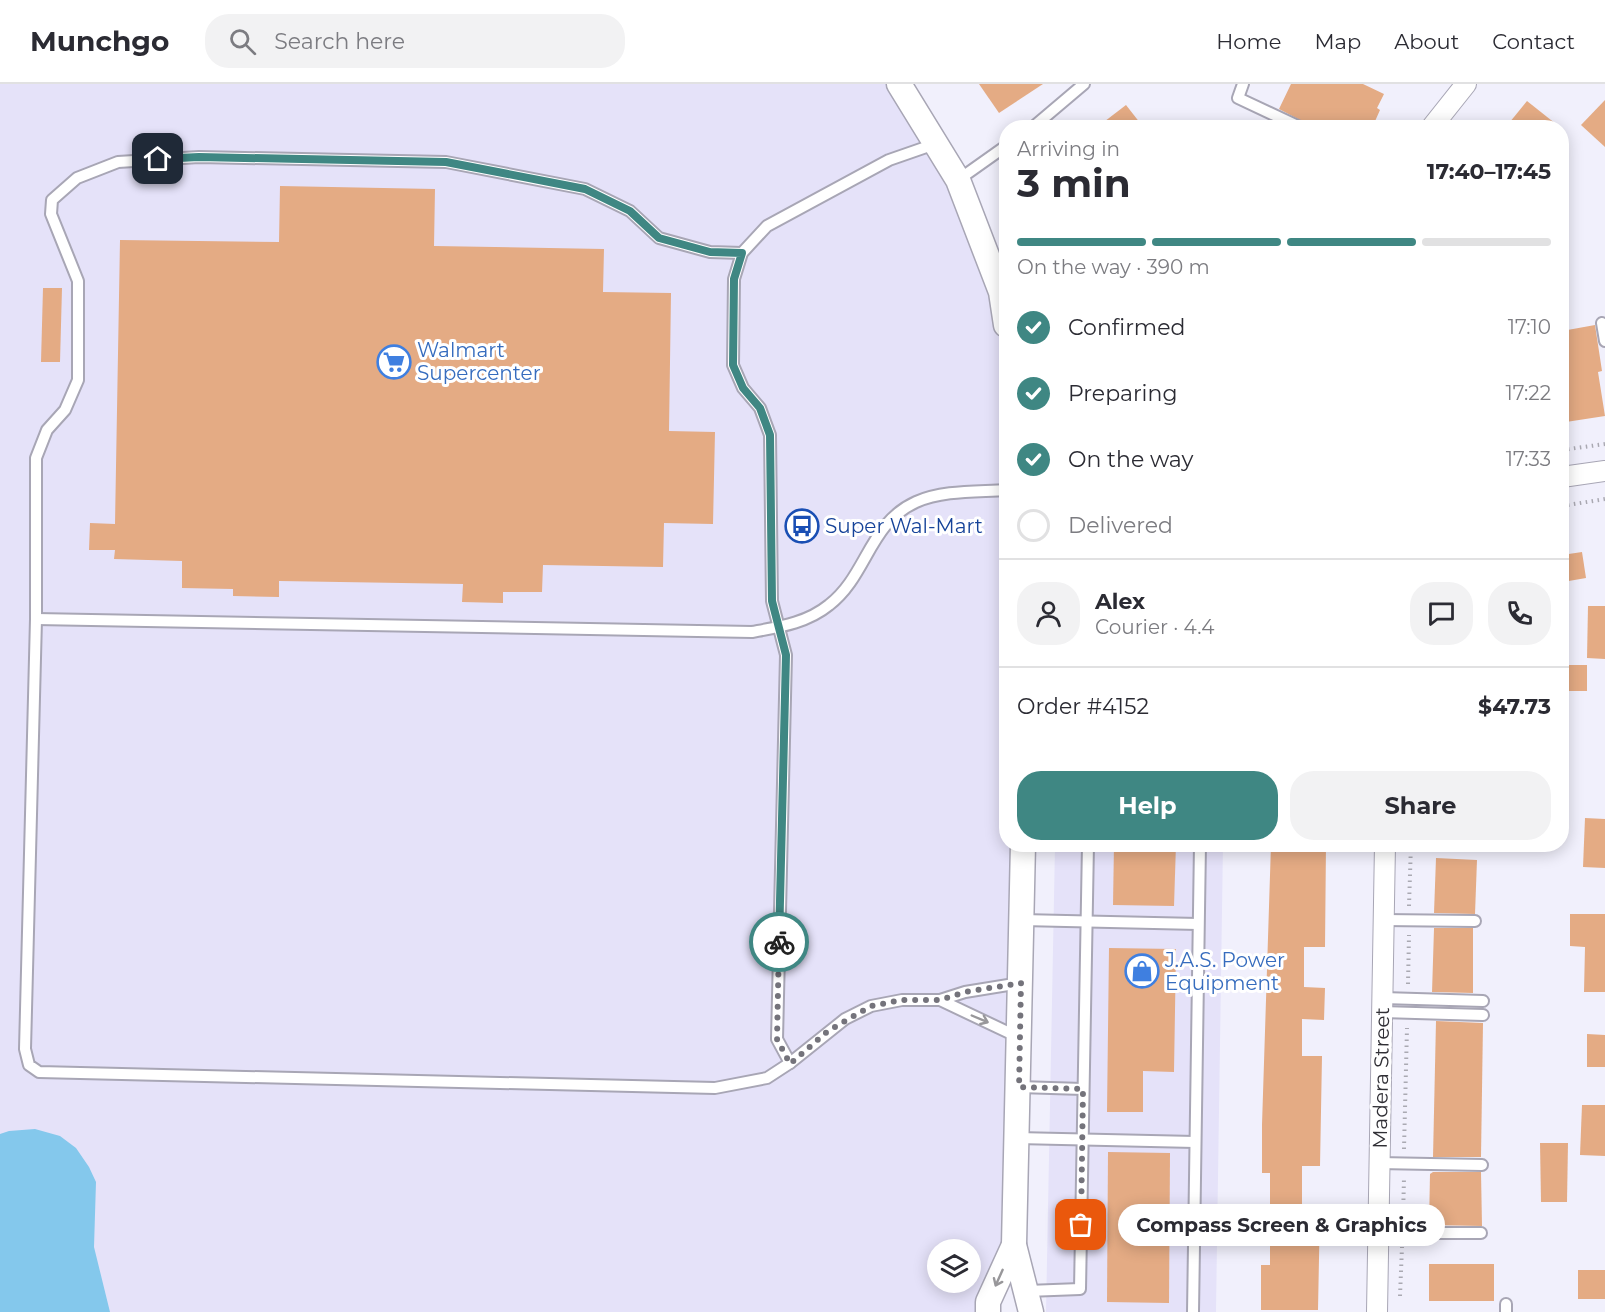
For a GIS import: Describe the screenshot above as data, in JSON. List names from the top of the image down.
{
  "streets": {
    "street": ["Madera Street"]
  },
  "places": {
    "supermarket": ["Walmart Supercenter"],
    "bus stop": ["Super Wal-Mart"],
    "shop": ["J.A.S. Power Equipment"],
    "other": ["Compass Screen & Graphics"]
  },
  "page": {
    "header": "Munchgo",
    "search": "Search here",
    "nav": [
      "Home",
      "Map",
      "About",
      "Contact"
    ],
    "heading": ["3 min", "Arriving in", "17:40–17:45"],
    "panel": [
      "Alex",
      "Courier · 4.4",
      "Order #4152",
      "$47.73"
    ],
    "bar": "On the way · 390 m",
    "list": [
      ["Confirmed", "17:10"],
      ["Preparing", "17:22"],
      ["On the way", "17:33"],
      "Delivered"
    ],
    "buttons": ["Help", "Share"],
    "bubble": "Compass Screen & Graphics"
  }
}
